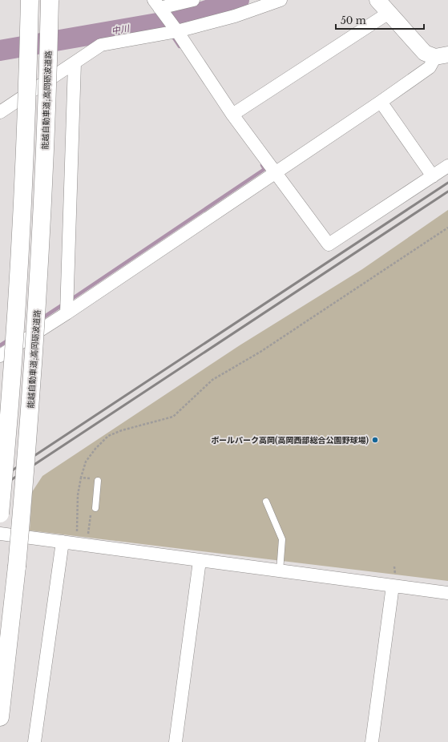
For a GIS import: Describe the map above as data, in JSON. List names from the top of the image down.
{
  "streets": {
    "highway": ["能越自動車道;高岡砺波道路"]
  },
  "water": ["中川"],
  "places": ["ボールパーク高岡(高岡西部総合公園野球場)"],
  "scale_bar": "50 m"
}
